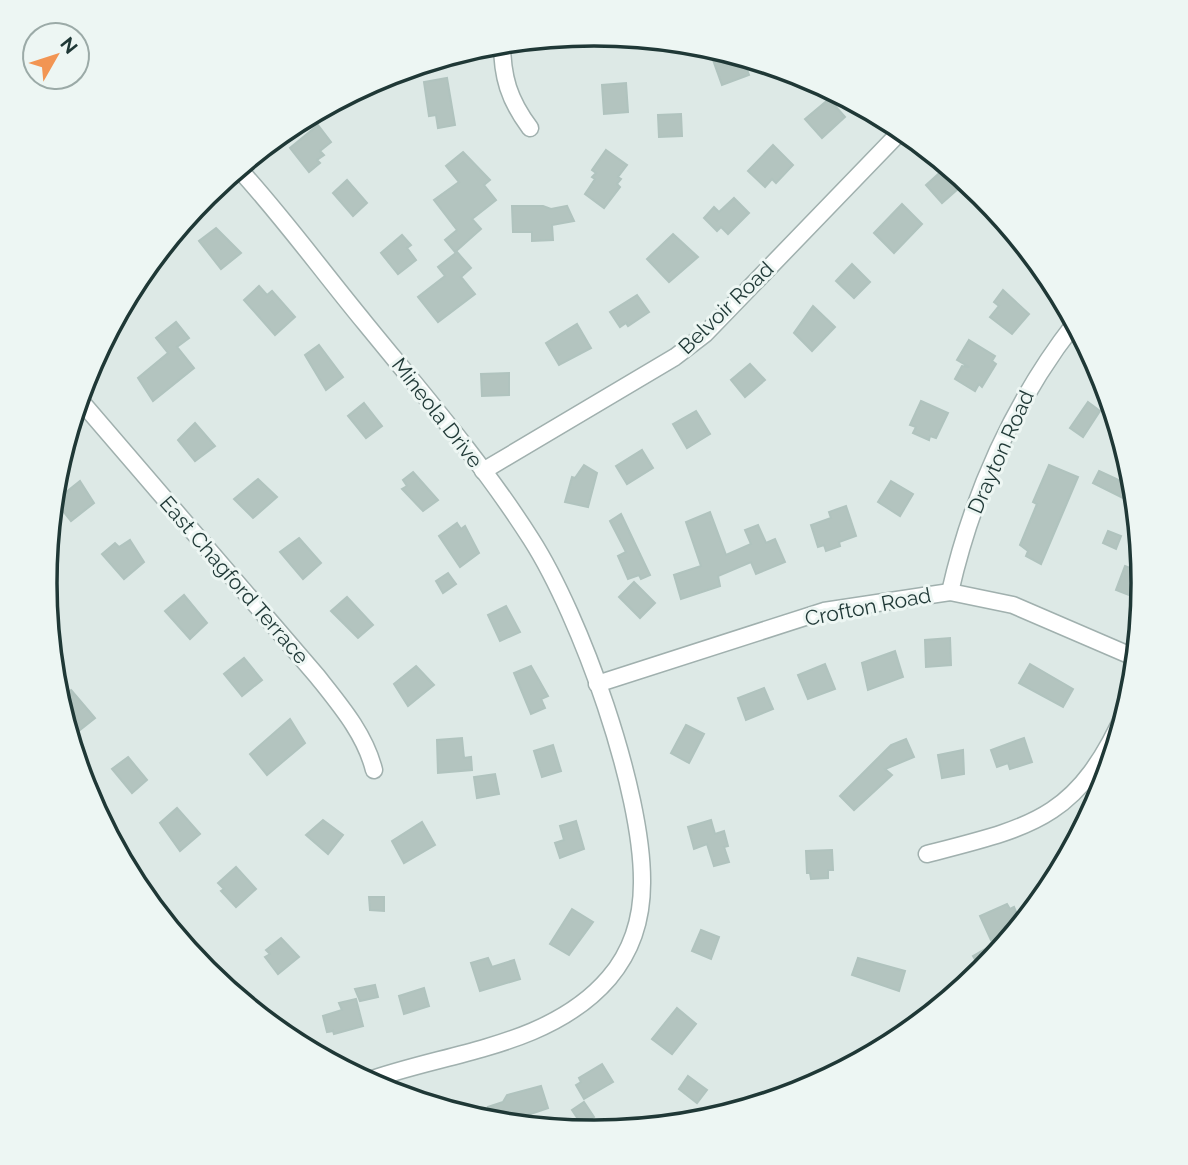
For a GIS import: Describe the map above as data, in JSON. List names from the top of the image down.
{
  "streets": {
    "street": [
      "Belvoir Road",
      "Mineola Drive",
      "Drayton Road",
      "East Chagford Terrace",
      "Crofton Road"
    ]
  },
  "crossings": [
    ["Belvoir Road", "Mineola Drive"],
    ["Mineola Drive", "Crofton Road"],
    ["Drayton Road", "Crofton Road"]
  ],
  "north": "top right"
}
